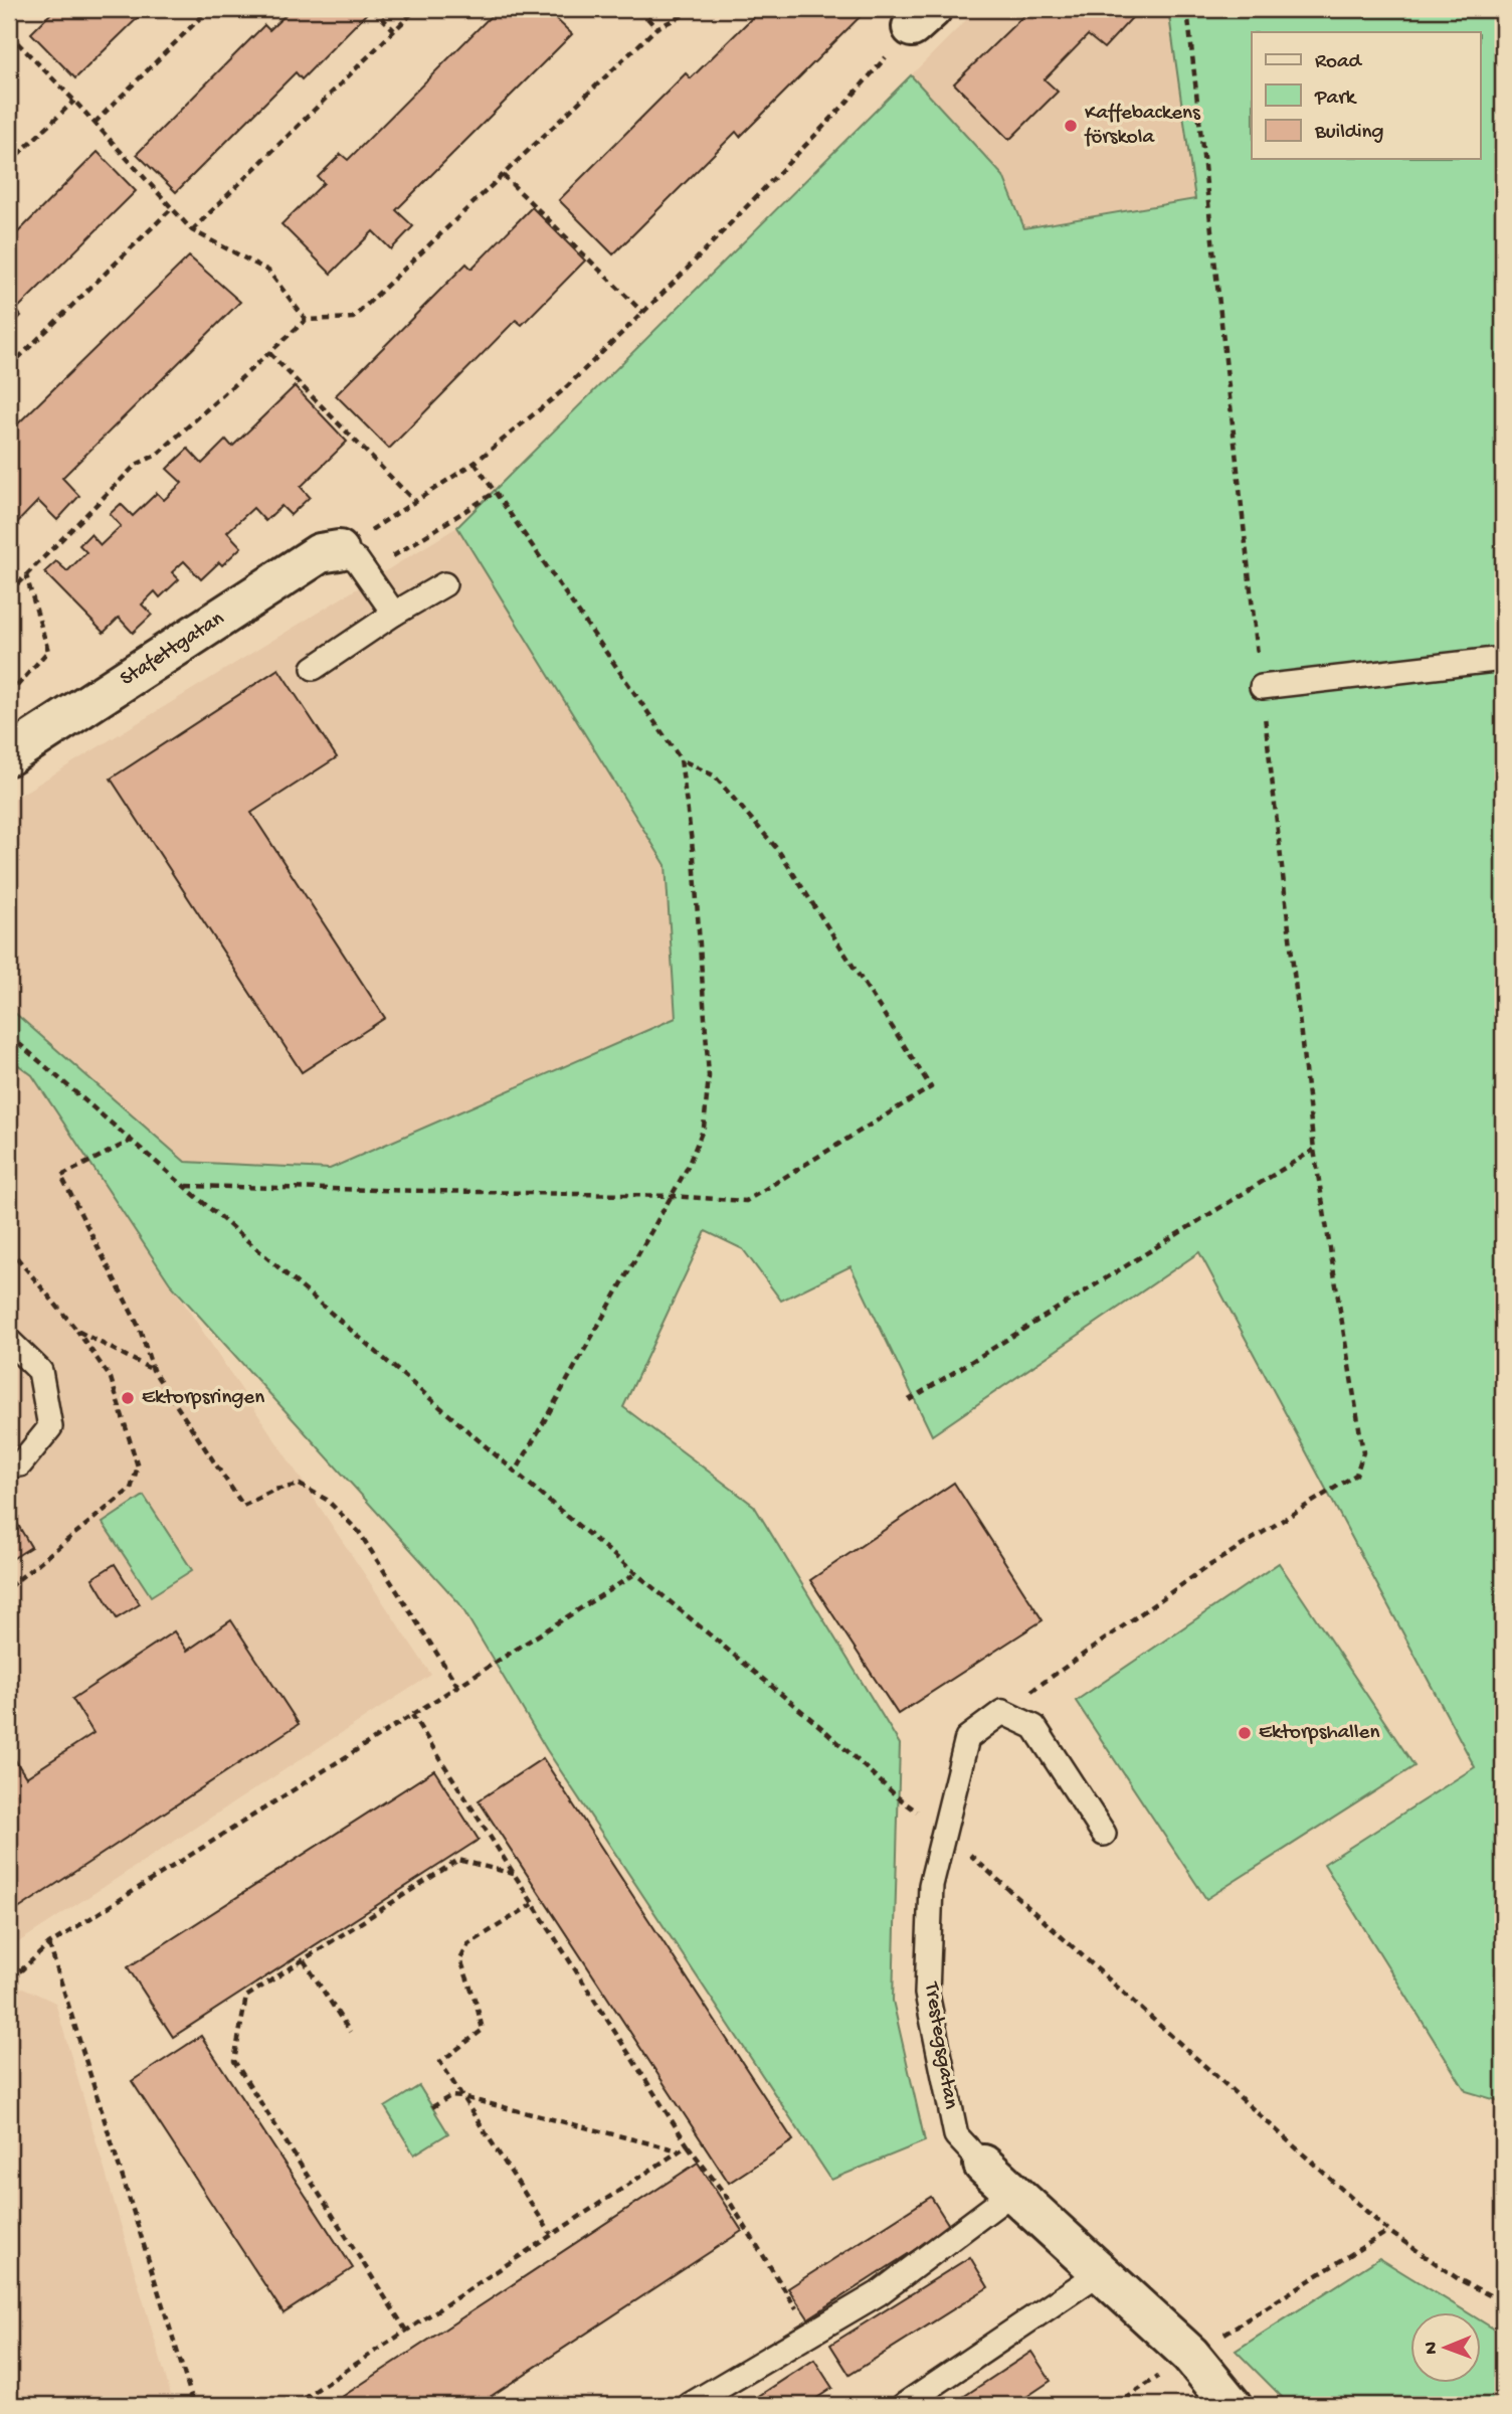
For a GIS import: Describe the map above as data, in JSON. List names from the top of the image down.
{
  "streets": {
    "street": ["Stafettgatan", "Trestegsgatan"]
  },
  "places": ["Kaffebackens förskola", "Ektorpsringen", "Ektorpshallen"],
  "legend": ["Road", "Park", "Building"],
  "north": "left"
}
